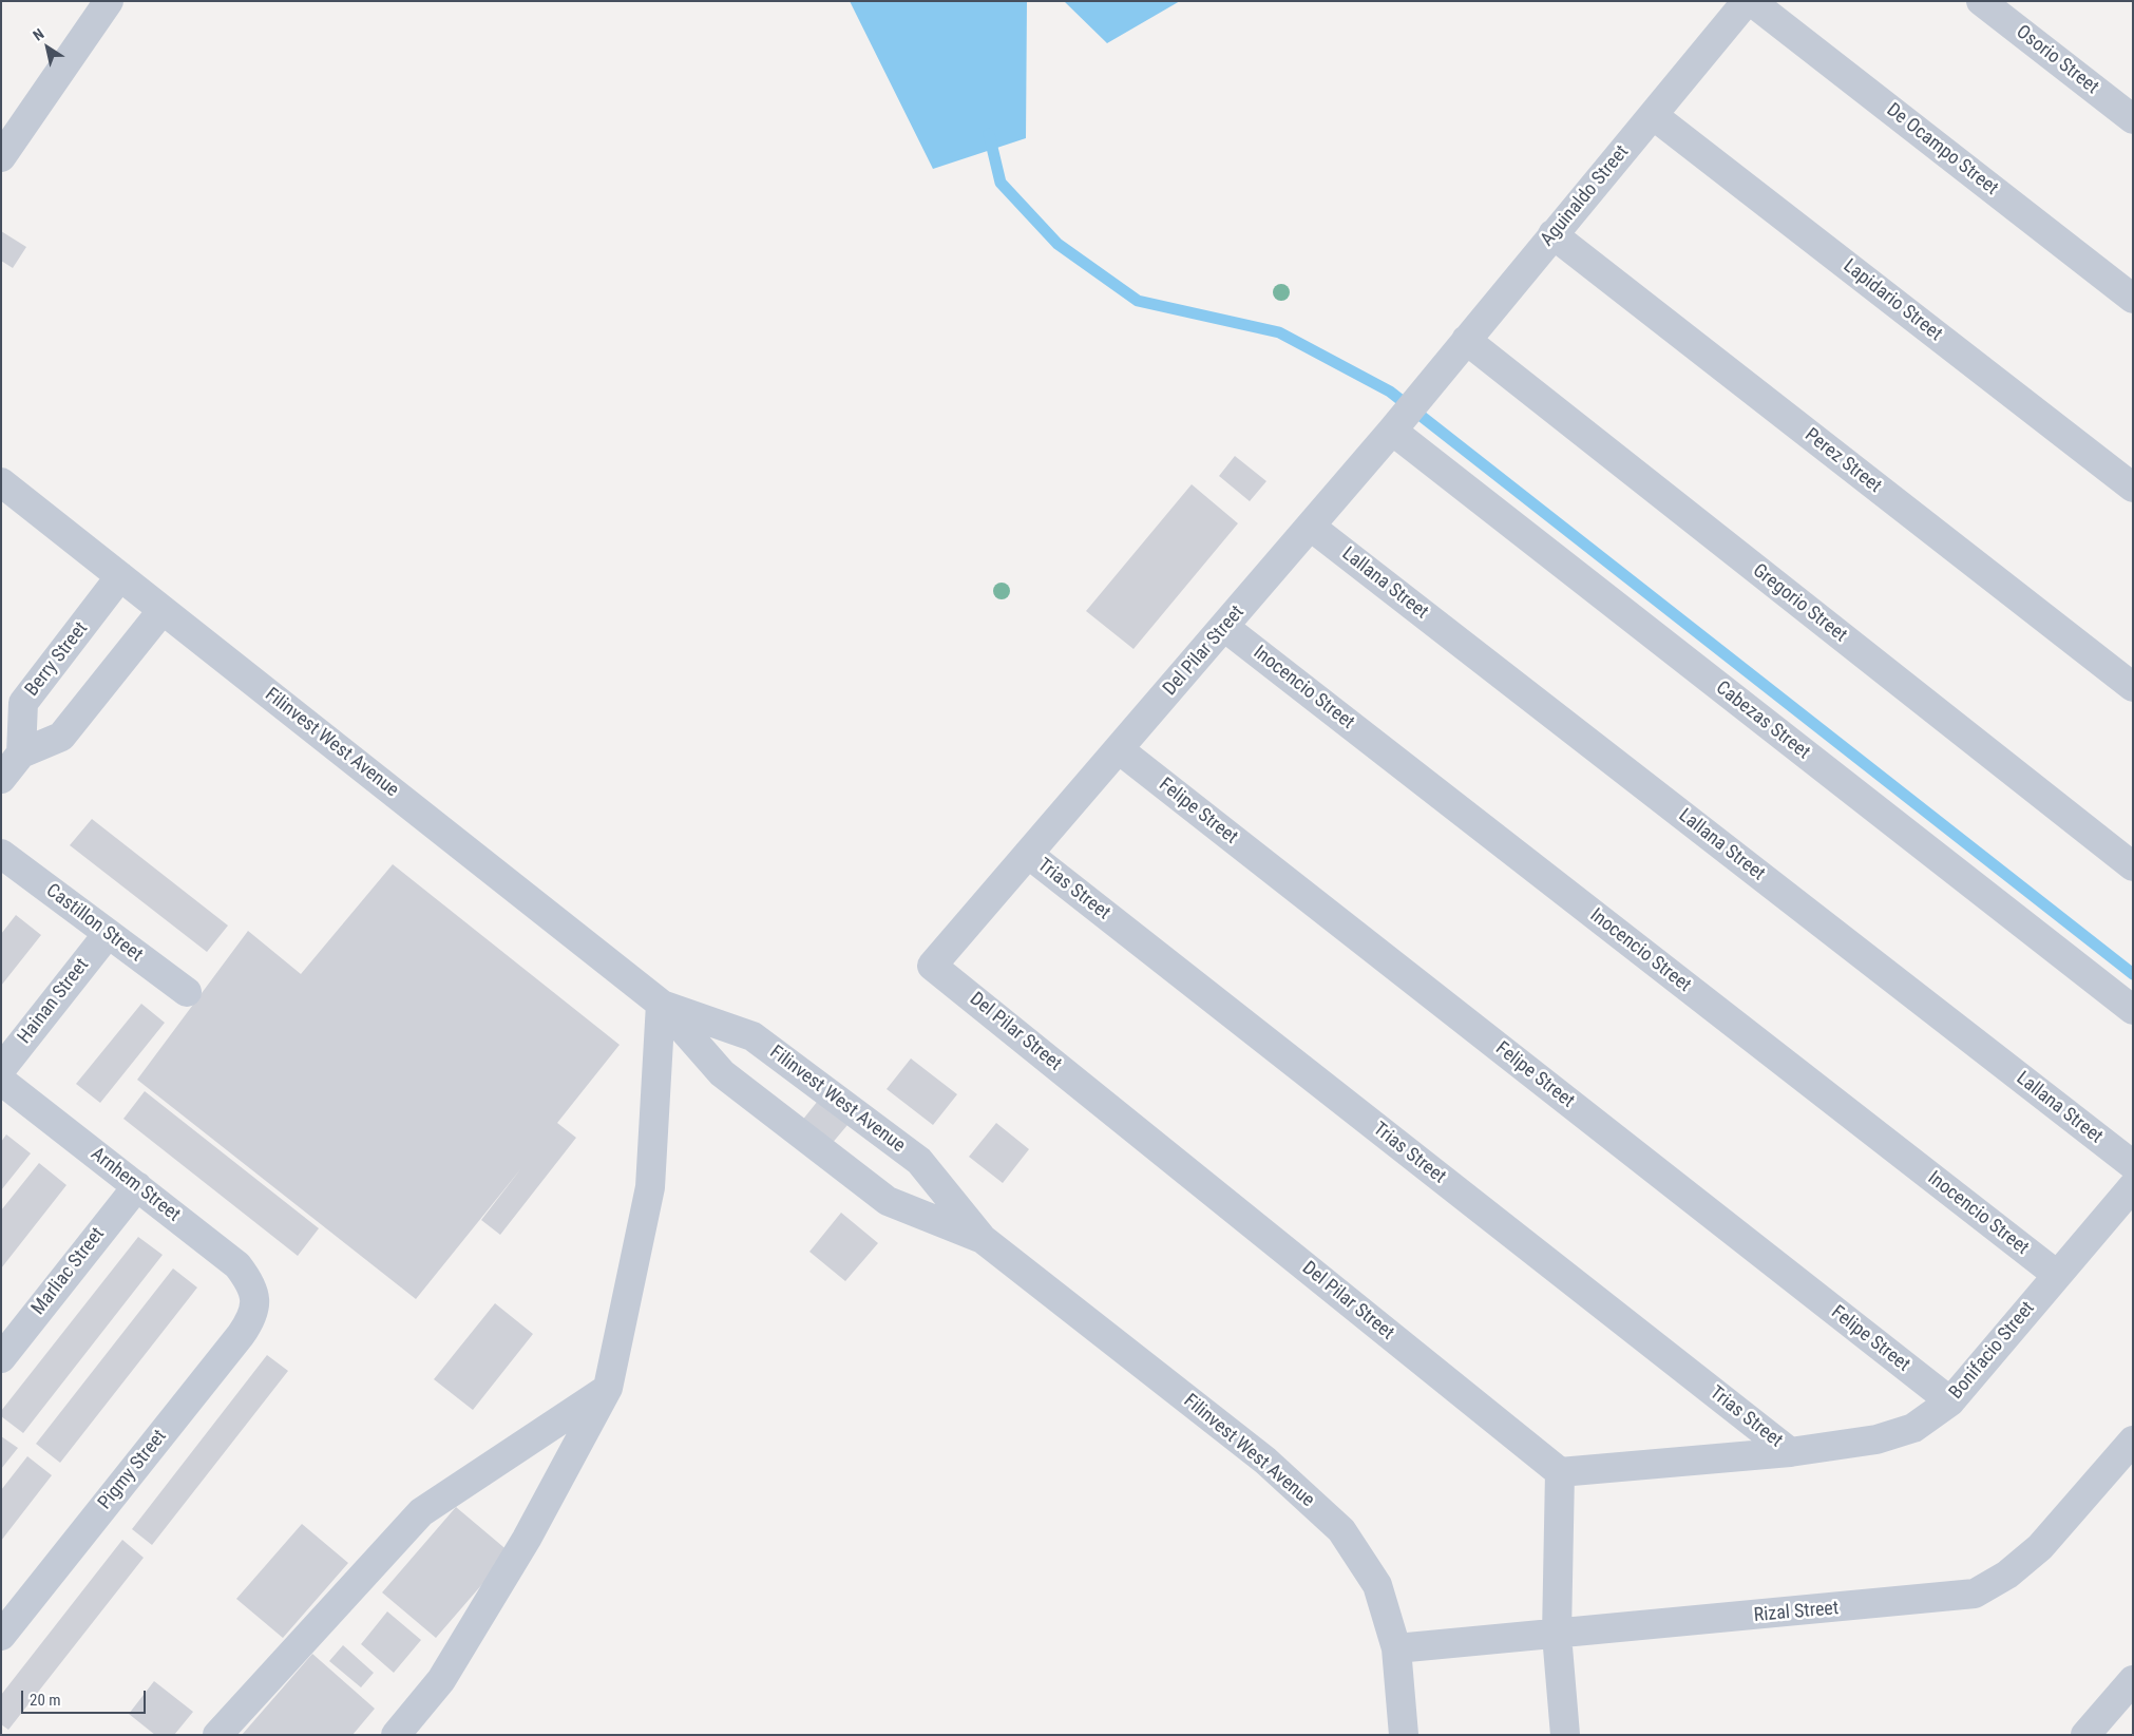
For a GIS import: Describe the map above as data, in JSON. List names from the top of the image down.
{
  "streets": {
    "street": [
      "Osorio Street",
      "De Ocampo Street",
      "Aguinaldo Street",
      "Lapidario Street",
      "Perez Street",
      "Lallana Street",
      "Gregorio Street",
      "Del Pilar Street",
      "Berry Street",
      "Inocencio Street",
      "Cabezas Street",
      "Filinvest West Avenue",
      "Felipe Street",
      "Trias Street",
      "Castillon Street",
      "Hainan Street",
      "Arnhem Street",
      "Marliac Street",
      "Bonifacio Street",
      "Pigmy Street",
      "Rizal Street"
    ]
  },
  "crossings": [
    ["De Ocampo Street", "Aguinaldo Street"],
    ["Aguinaldo Street", "Lapidario Street"],
    ["Aguinaldo Street", "Perez Street"],
    ["Aguinaldo Street", "Gregorio Street"],
    ["Aguinaldo Street", "Del Pilar Street"],
    ["Lallana Street", "Del Pilar Street"],
    ["Del Pilar Street", "Inocencio Street"],
    ["Del Pilar Street", "Cabezas Street"],
    ["Del Pilar Street", "Felipe Street"],
    ["Del Pilar Street", "Trias Street"],
    ["Del Pilar Street", "Bonifacio Street"],
    ["Berry Street", "Filinvest West Avenue"],
    ["Inocencio Street", "Bonifacio Street"],
    ["Filinvest West Avenue", "Rizal Street"],
    ["Felipe Street", "Bonifacio Street"],
    ["Trias Street", "Bonifacio Street"],
    ["Castillon Street", "Hainan Street"],
    ["Arnhem Street", "Marliac Street"],
    ["Arnhem Street", "Pigmy Street"]
  ],
  "scale_bar": "20 m",
  "north": "top left"
}
